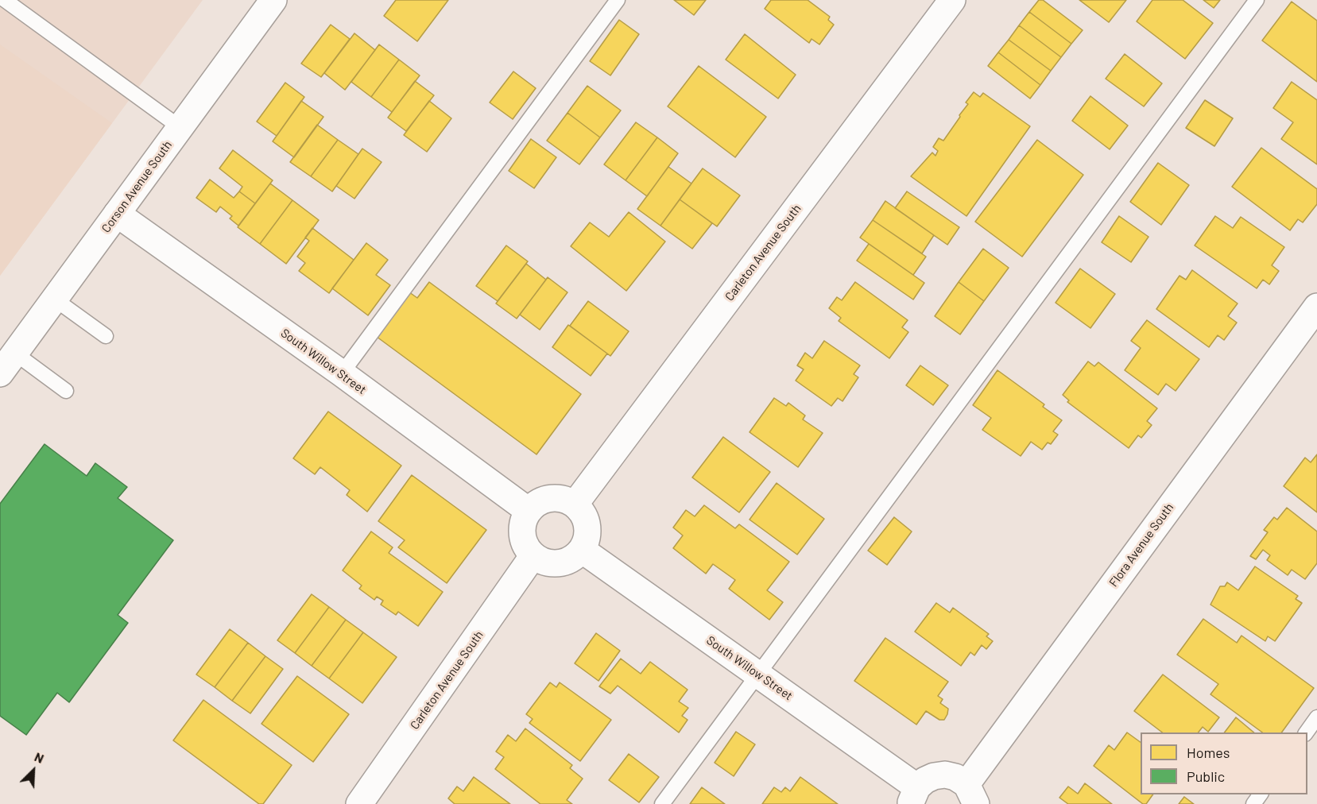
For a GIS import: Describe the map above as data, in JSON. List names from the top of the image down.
{
  "streets": {
    "street": [
      "Corson Avenue South",
      "Carleton Avenue South",
      "South Willow Street",
      "Flora Avenue South"
    ]
  },
  "crossings": [
    ["Corson Avenue South", "South Willow Street"],
    ["Carleton Avenue South", "South Willow Street"]
  ],
  "legend": ["Homes", "Public"],
  "north": "top right"
}
